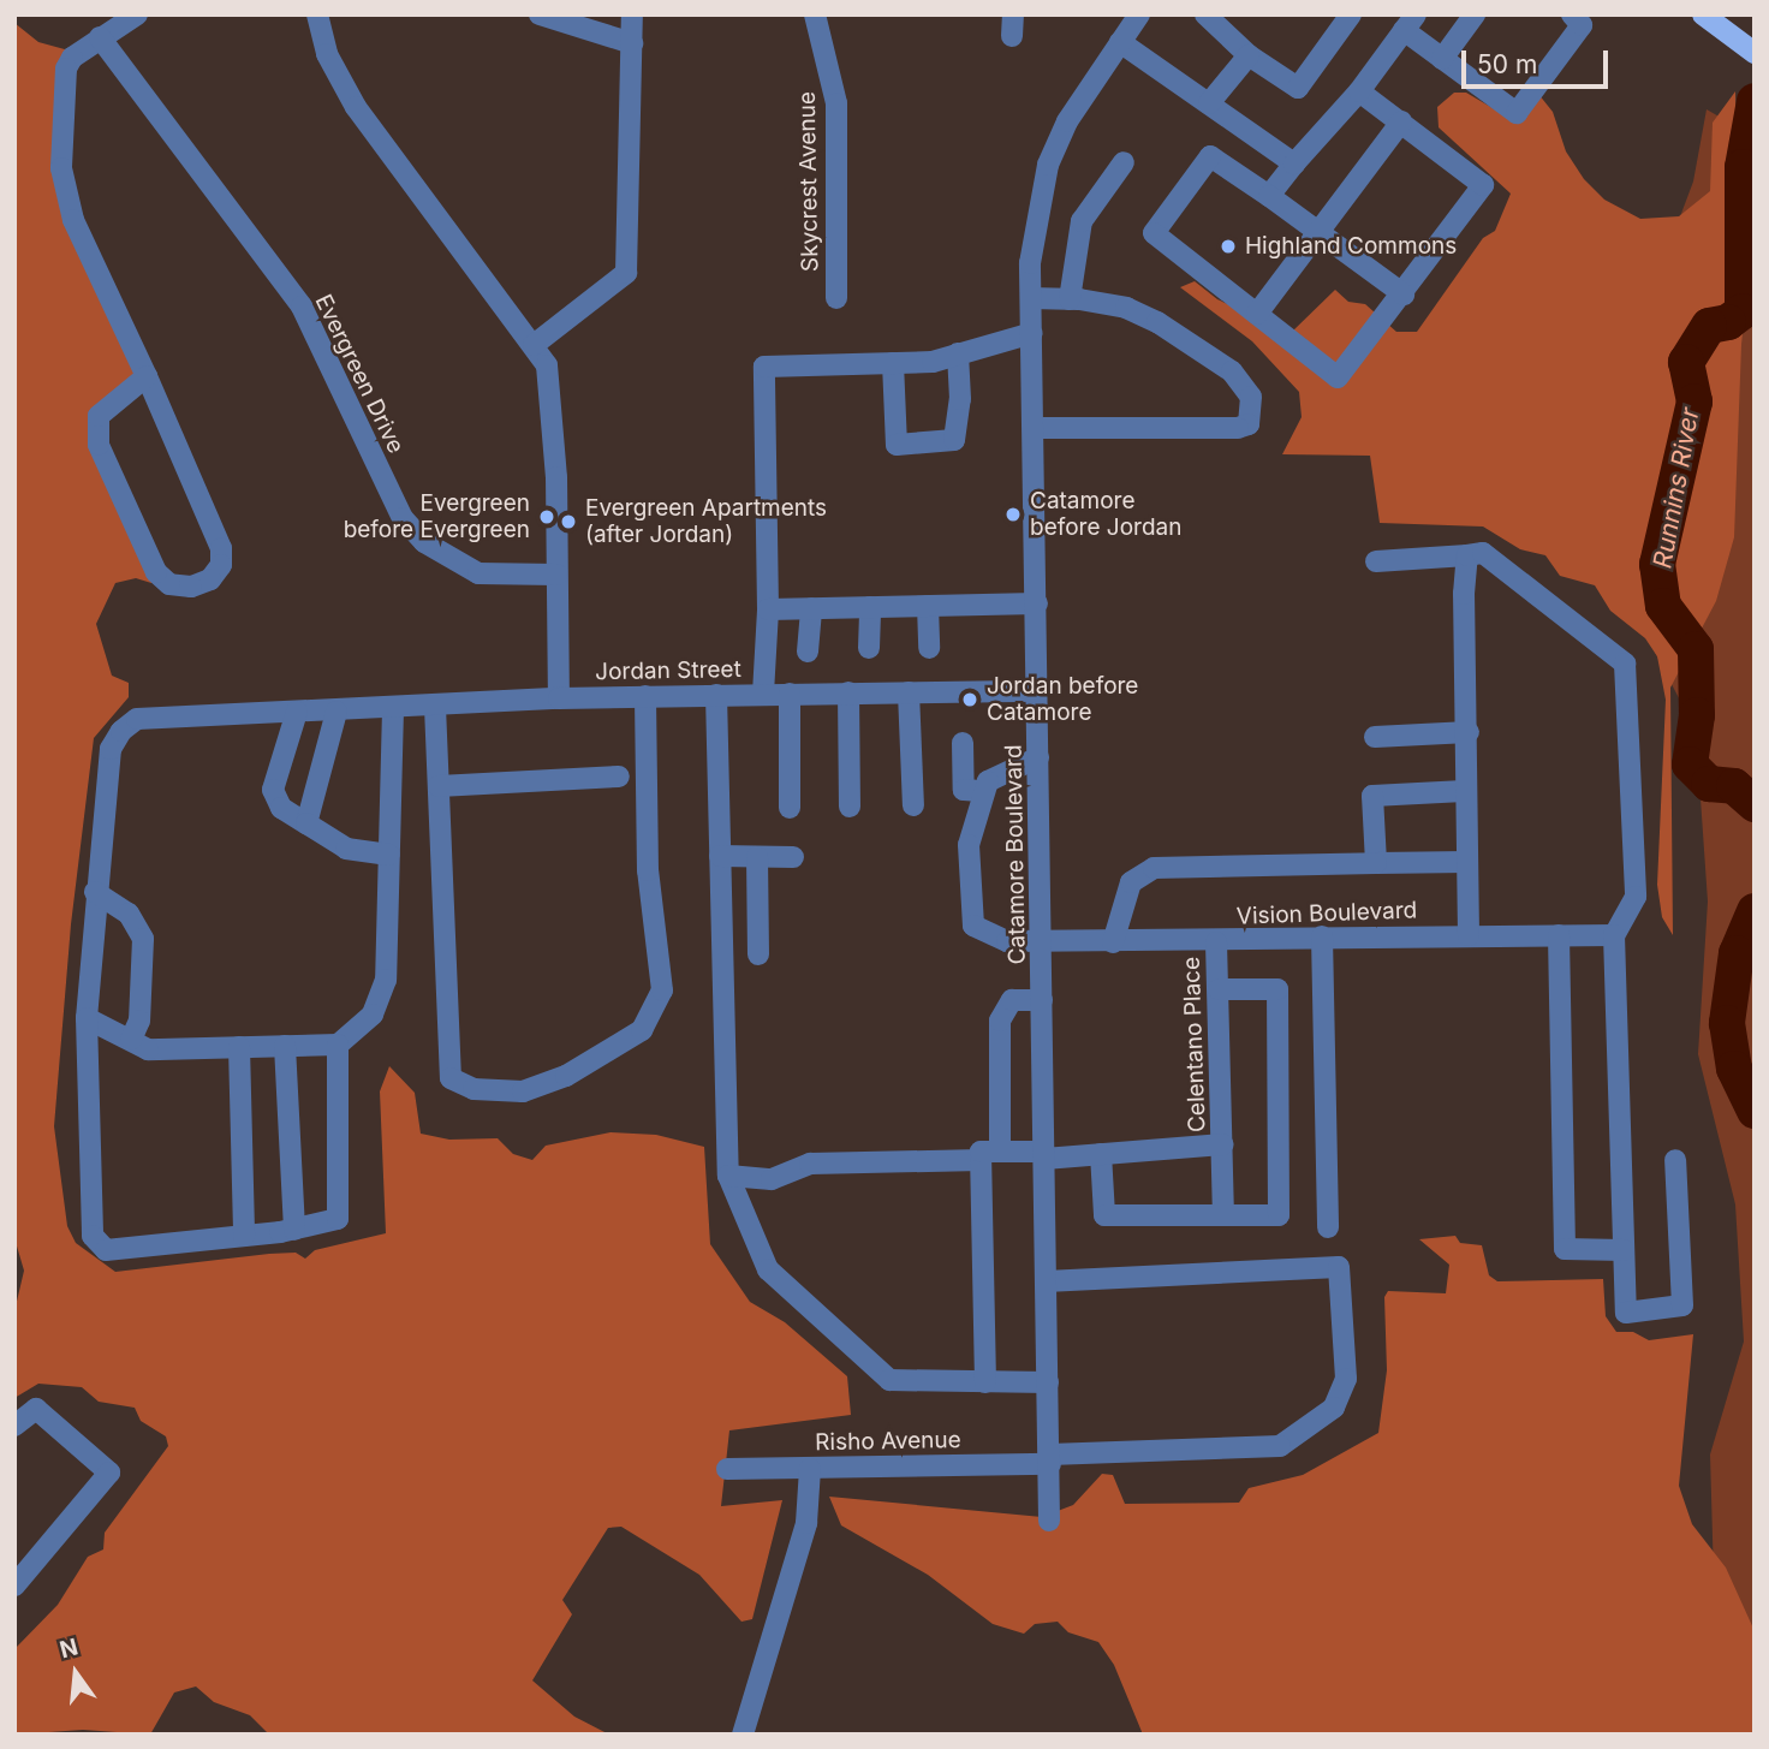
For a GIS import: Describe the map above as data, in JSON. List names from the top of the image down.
{
  "streets": {
    "street": [
      "Skycrest Avenue",
      "Evergreen Drive",
      "Jordan Street",
      "Catamore Boulevard",
      "Vision Boulevard",
      "Celentano Place",
      "Risho Avenue"
    ]
  },
  "crossings": [
    ["Jordan Street", "Catamore Boulevard"],
    ["Catamore Boulevard", "Vision Boulevard"],
    ["Catamore Boulevard", "Risho Avenue"],
    ["Vision Boulevard", "Celentano Place"]
  ],
  "water": ["Runnins River"],
  "places": [
    "Highland Commons",
    "Catamore before Jordan",
    "Evergreen before Evergreen",
    "Evergreen Apartments (after Jordan)",
    "Jordan before Catamore"
  ],
  "scale_bar": "50 m",
  "north": "top"
}
